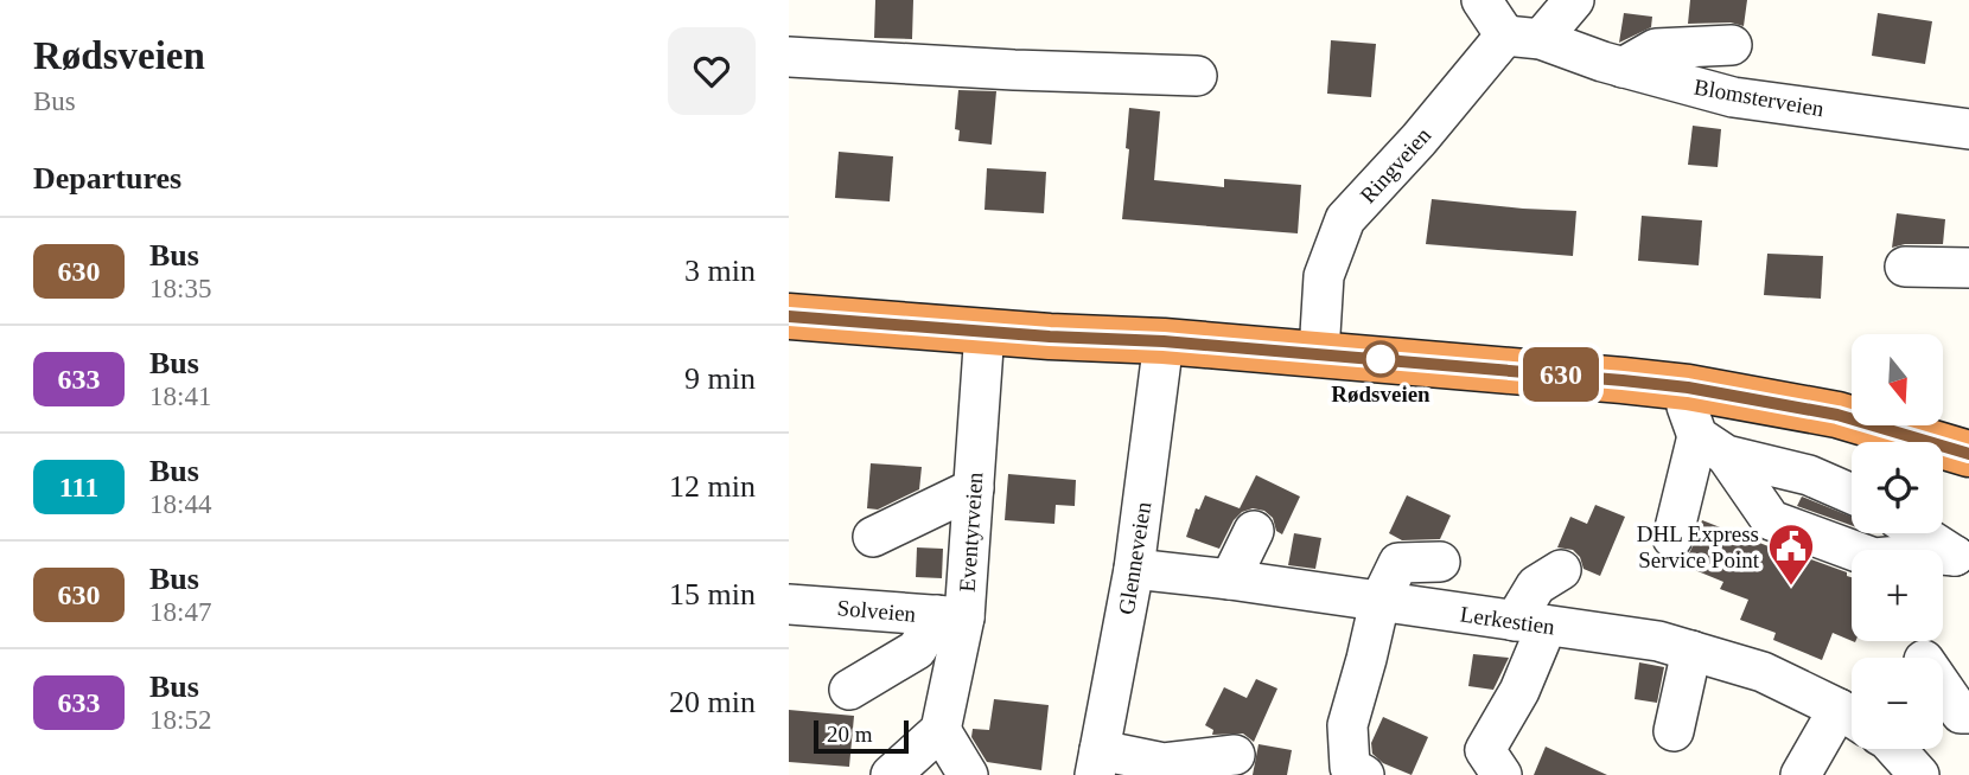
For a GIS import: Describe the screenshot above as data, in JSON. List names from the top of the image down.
{
  "streets": {
    "street": [
      "Blomsterveien",
      "Ringveien",
      "Eventyrveien",
      "Glenneveien",
      "Solveien",
      "Lerkestien"
    ]
  },
  "crossings": [
    ["Blomsterveien", "Ringveien"],
    ["Eventyrveien", "Solveien"],
    ["Glenneveien", "Lerkestien"]
  ],
  "places": {
    "other": ["Rødsveien"],
    "public building": ["DHL Express Service Point"]
  },
  "lines": ["bus line 630"],
  "scale_bar": "20 m",
  "north": "bottom",
  "page": {
    "heading": [
      ["Rødsveien", "Bus"],
      "Departures"
    ],
    "on_map": "630",
    "list": [
      {
        "mark": "630",
        "name": "Bus",
        "note": "18:35",
        "value": "3 min"
      },
      {
        "mark": "633",
        "name": "Bus",
        "note": "18:41",
        "value": "9 min"
      },
      {
        "mark": "111",
        "name": "Bus",
        "note": "18:44",
        "value": "12 min"
      },
      {
        "mark": "630",
        "name": "Bus",
        "note": "18:47",
        "value": "15 min"
      },
      {
        "mark": "633",
        "name": "Bus",
        "note": "18:52",
        "value": "20 min"
      }
    ],
    "map_buttons": ["+", "−"],
    "scale": "20 m"
  }
}
